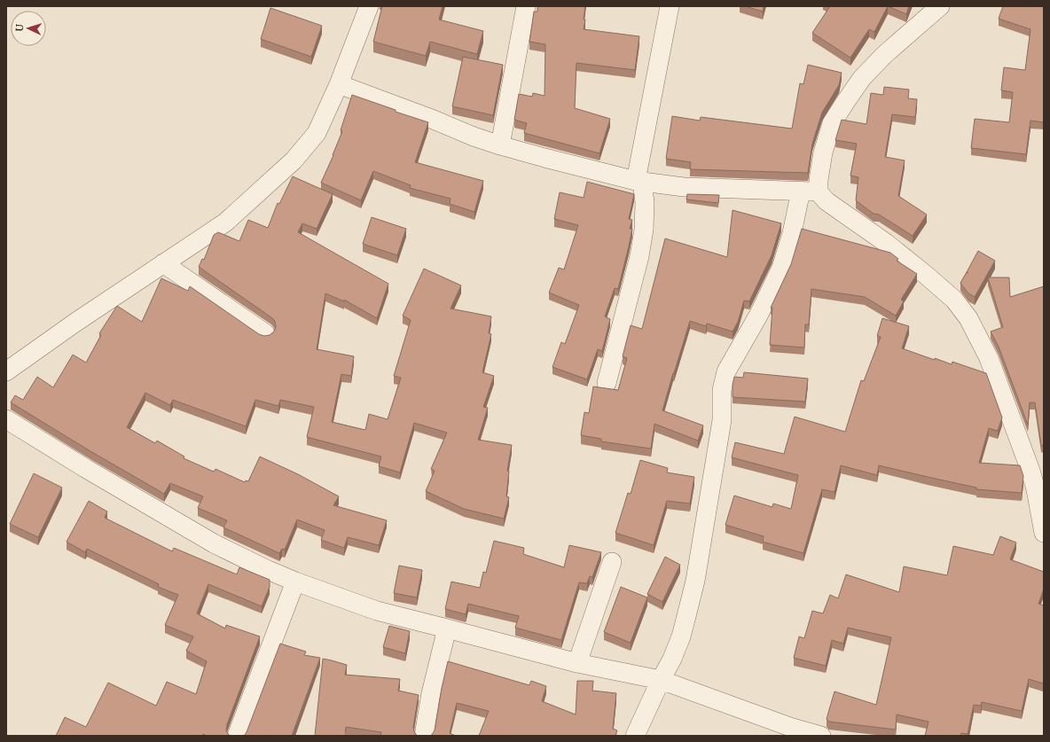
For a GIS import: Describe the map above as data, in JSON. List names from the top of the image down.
{
  "north": "left"
}
